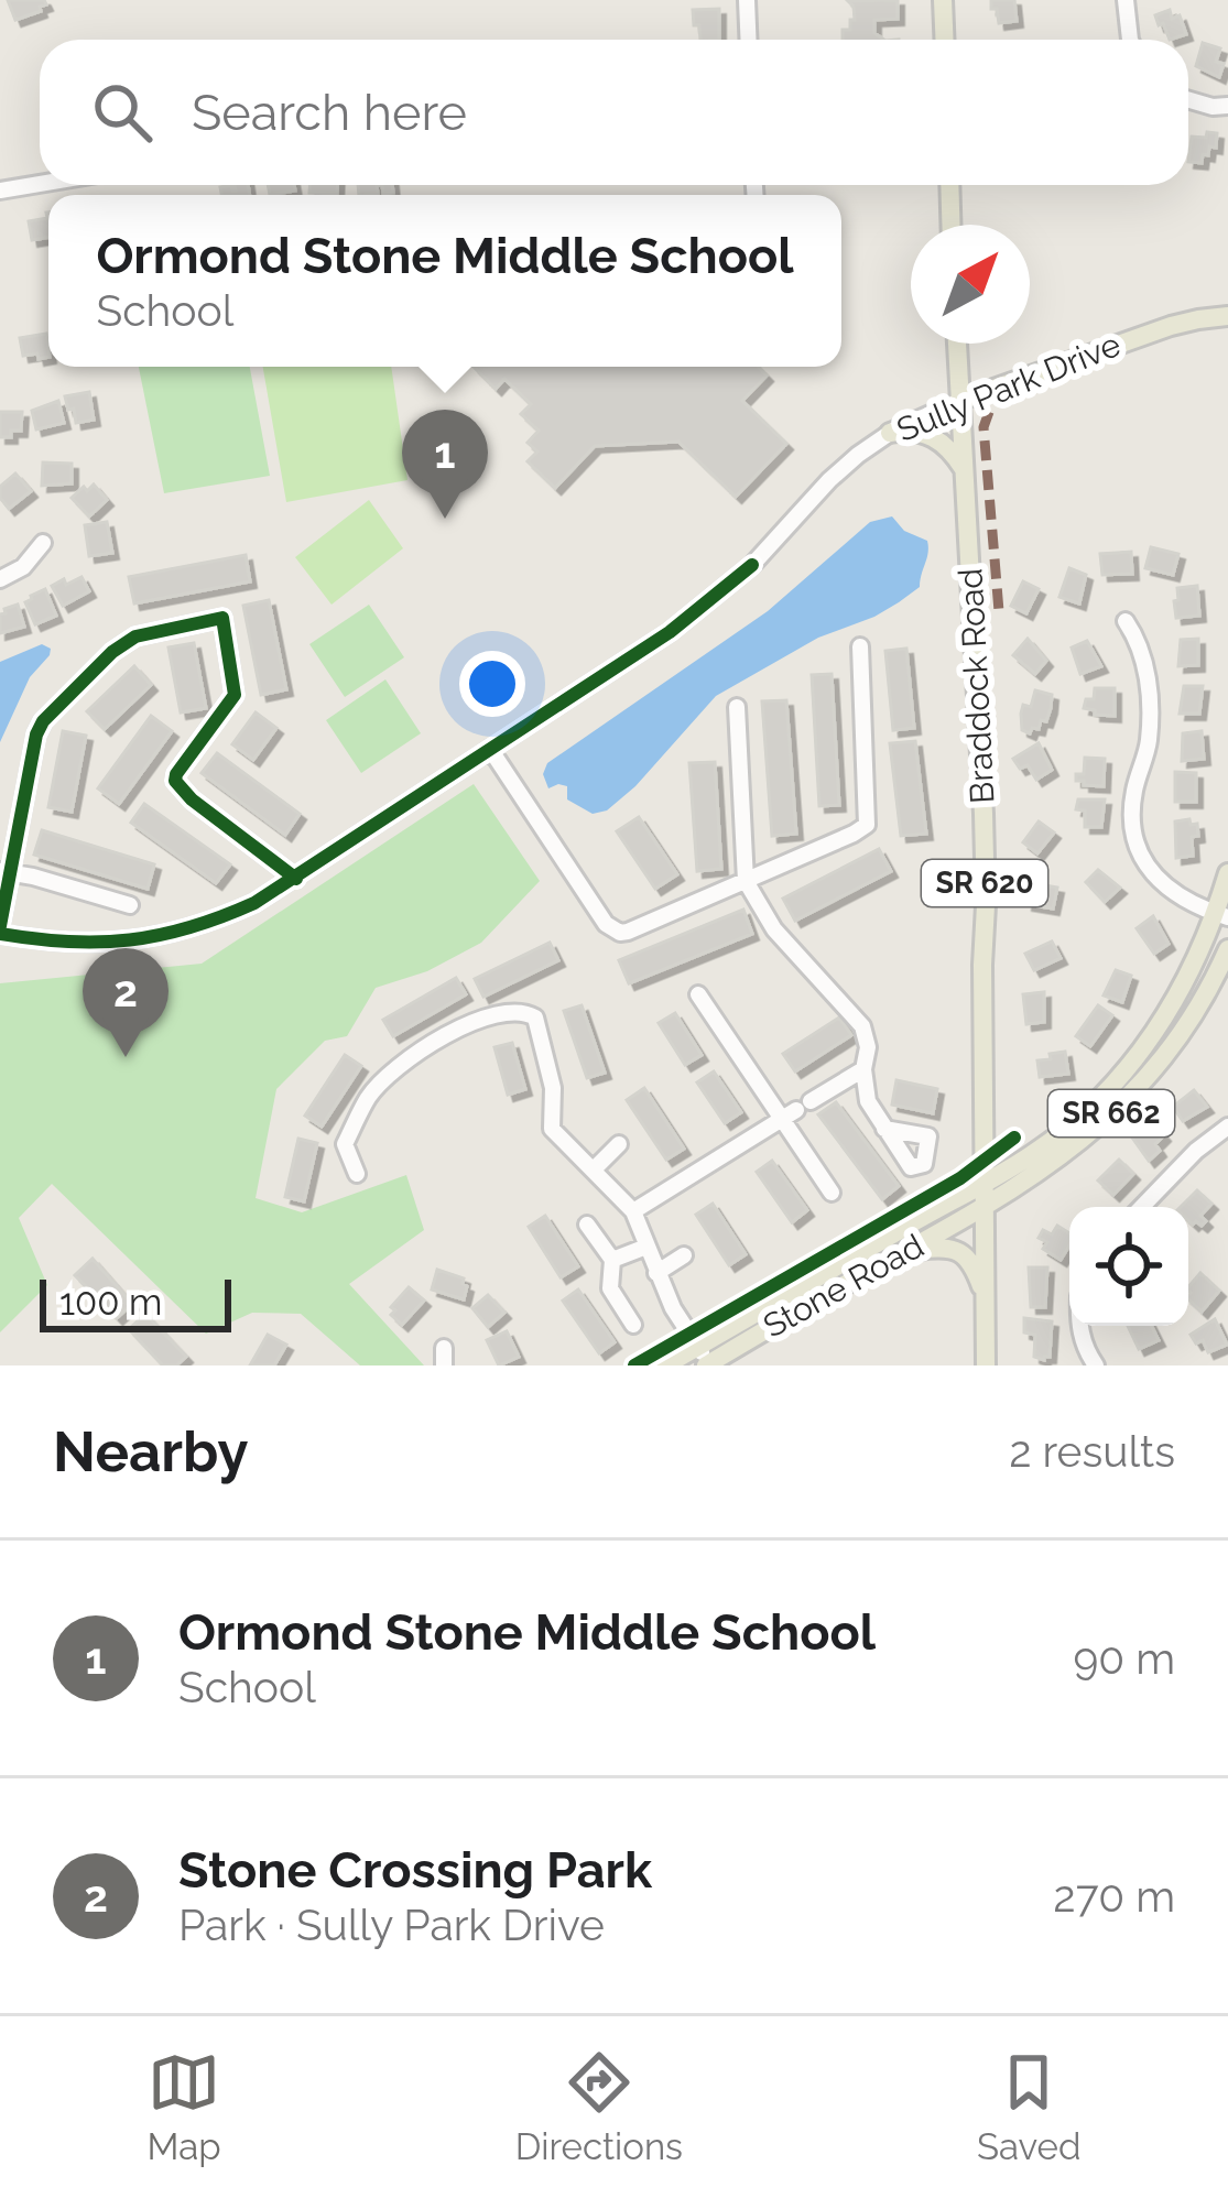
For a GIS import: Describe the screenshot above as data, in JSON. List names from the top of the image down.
{
  "streets": {
    "main road": [
      "Sully Park Drive",
      "Braddock Road",
      "SR 620",
      "SR 662",
      "Stone Road"
    ]
  },
  "crossings": [
    ["Sully Park Drive", "Braddock Road"],
    ["Braddock Road", "SR 662"],
    ["Braddock Road", "Stone Road"],
    ["SR 662", "Stone Road"]
  ],
  "scale_bar": "100 m",
  "north": "top right",
  "page": {
    "search": "Search here",
    "popup": ["Ormond Stone Middle School", "School"],
    "pins": ["1", "2"],
    "scale": "100 m",
    "heading": ["Nearby", "2 results"],
    "list": [
      {
        "mark": "1",
        "name": "Ormond Stone Middle School",
        "note": "School",
        "value": "90 m"
      },
      {
        "mark": "2",
        "name": "Stone Crossing Park",
        "note": "Park · Sully Park Drive",
        "value": "270 m"
      }
    ],
    "nav": ["Map", "Directions", "Saved"]
  }
}
